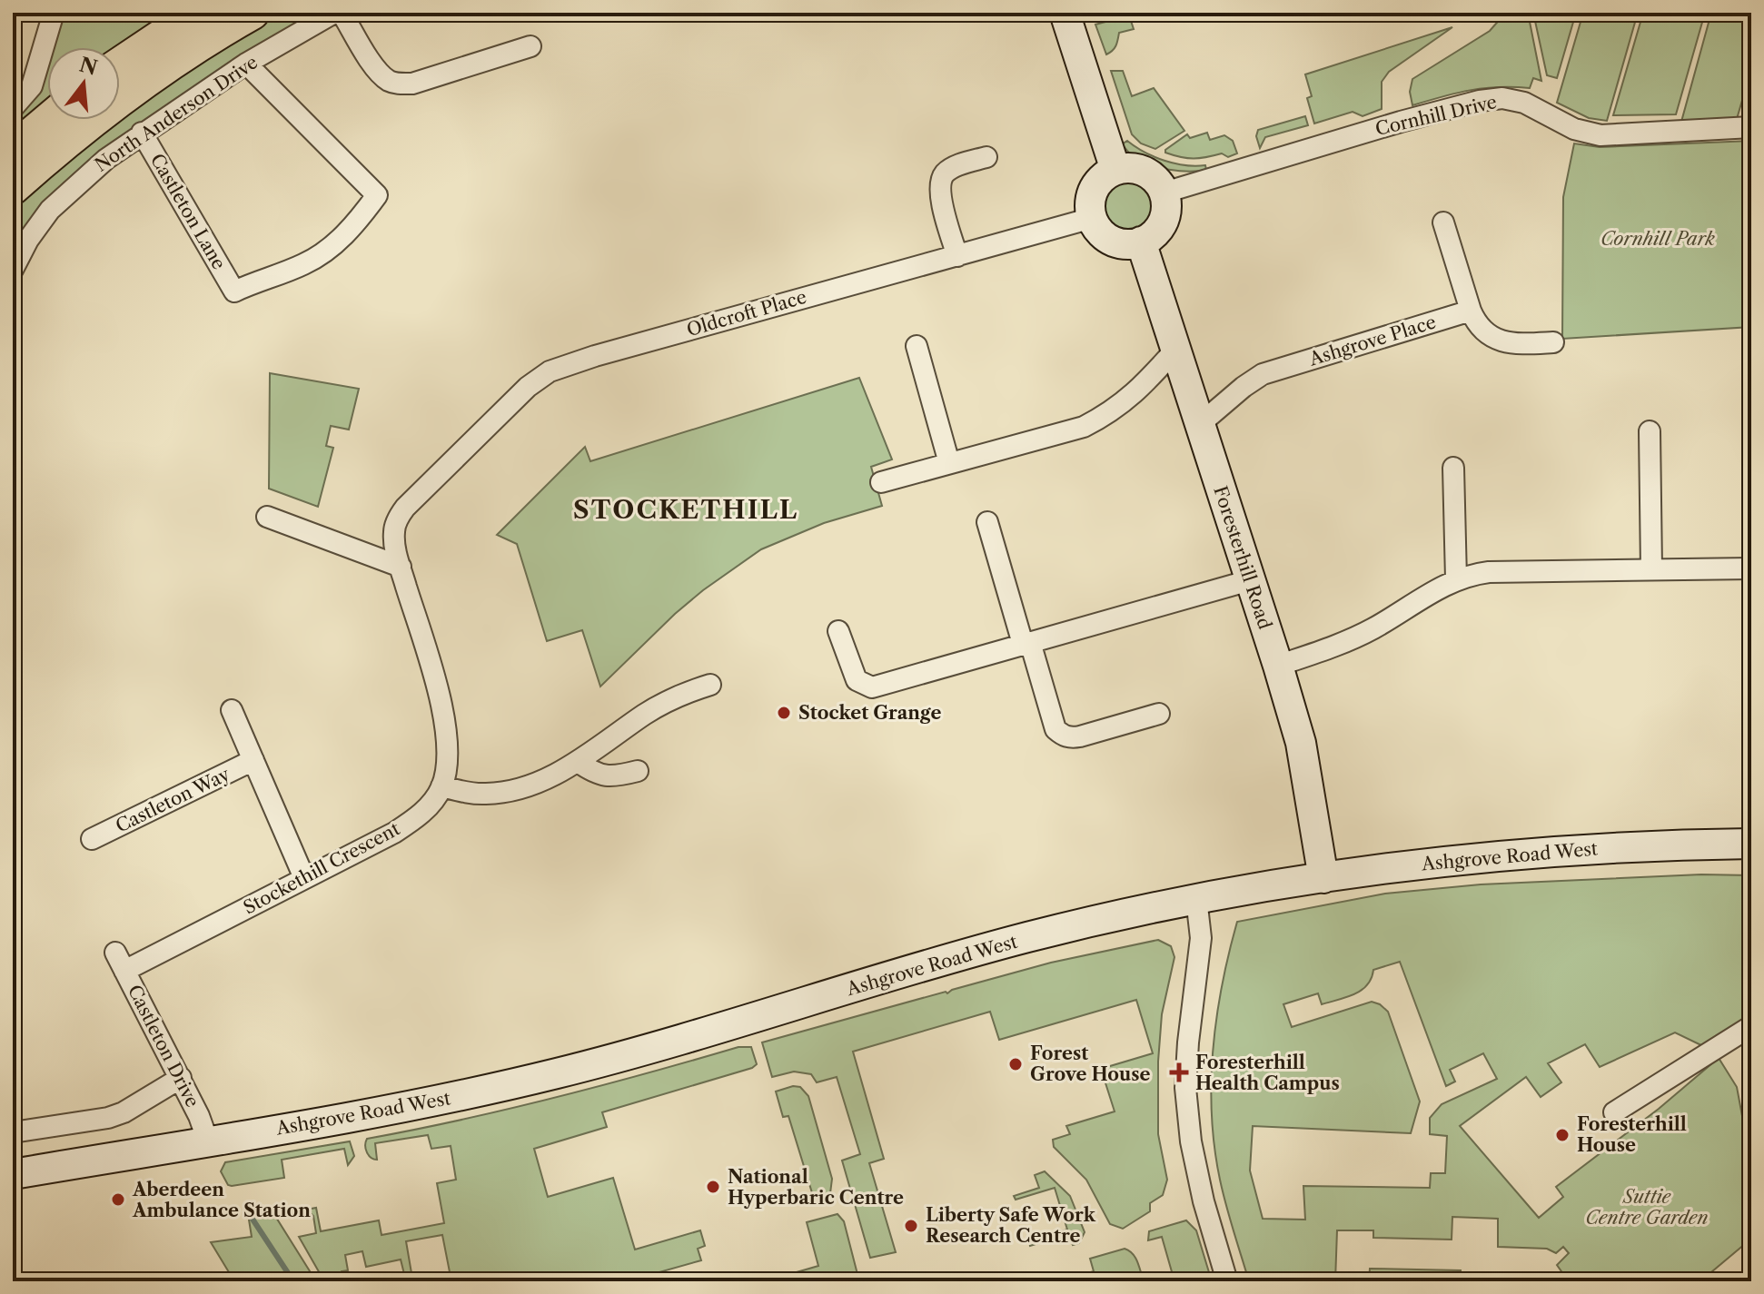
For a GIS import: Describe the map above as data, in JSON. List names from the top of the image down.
{
  "streets": {
    "street": [
      "North Anderson Drive",
      "Cornhill Drive",
      "Castleton Lane",
      "Oldcroft Place",
      "Ashgrove Place",
      "Foresterhill Road",
      "Castleton Way",
      "Ashgrove Road West",
      "Stockethill Crescent",
      "Castleton Drive"
    ]
  },
  "crossings": [
    ["North Anderson Drive", "Castleton Lane"],
    ["Cornhill Drive", "Oldcroft Place"],
    ["Cornhill Drive", "Foresterhill Road"],
    ["Oldcroft Place", "Foresterhill Road"],
    ["Oldcroft Place", "Stockethill Crescent"],
    ["Ashgrove Place", "Foresterhill Road"],
    ["Foresterhill Road", "Ashgrove Road West"],
    ["Ashgrove Road West", "Castleton Drive"],
    ["Stockethill Crescent", "Castleton Drive"]
  ],
  "districts": ["STOCKETHILL"],
  "parks": ["Cornhill Park", "Suttie Centre Garden"],
  "places": {
    "other": [
      "Stocket Grange",
      "Forest Grove House",
      "Foresterhill House",
      "National Hyperbaric Centre",
      "Aberdeen Ambulance Station",
      "Liberty Safe Work Research Centre"
    ],
    "health": ["Foresterhill Health Campus"]
  },
  "north": "top"
}
